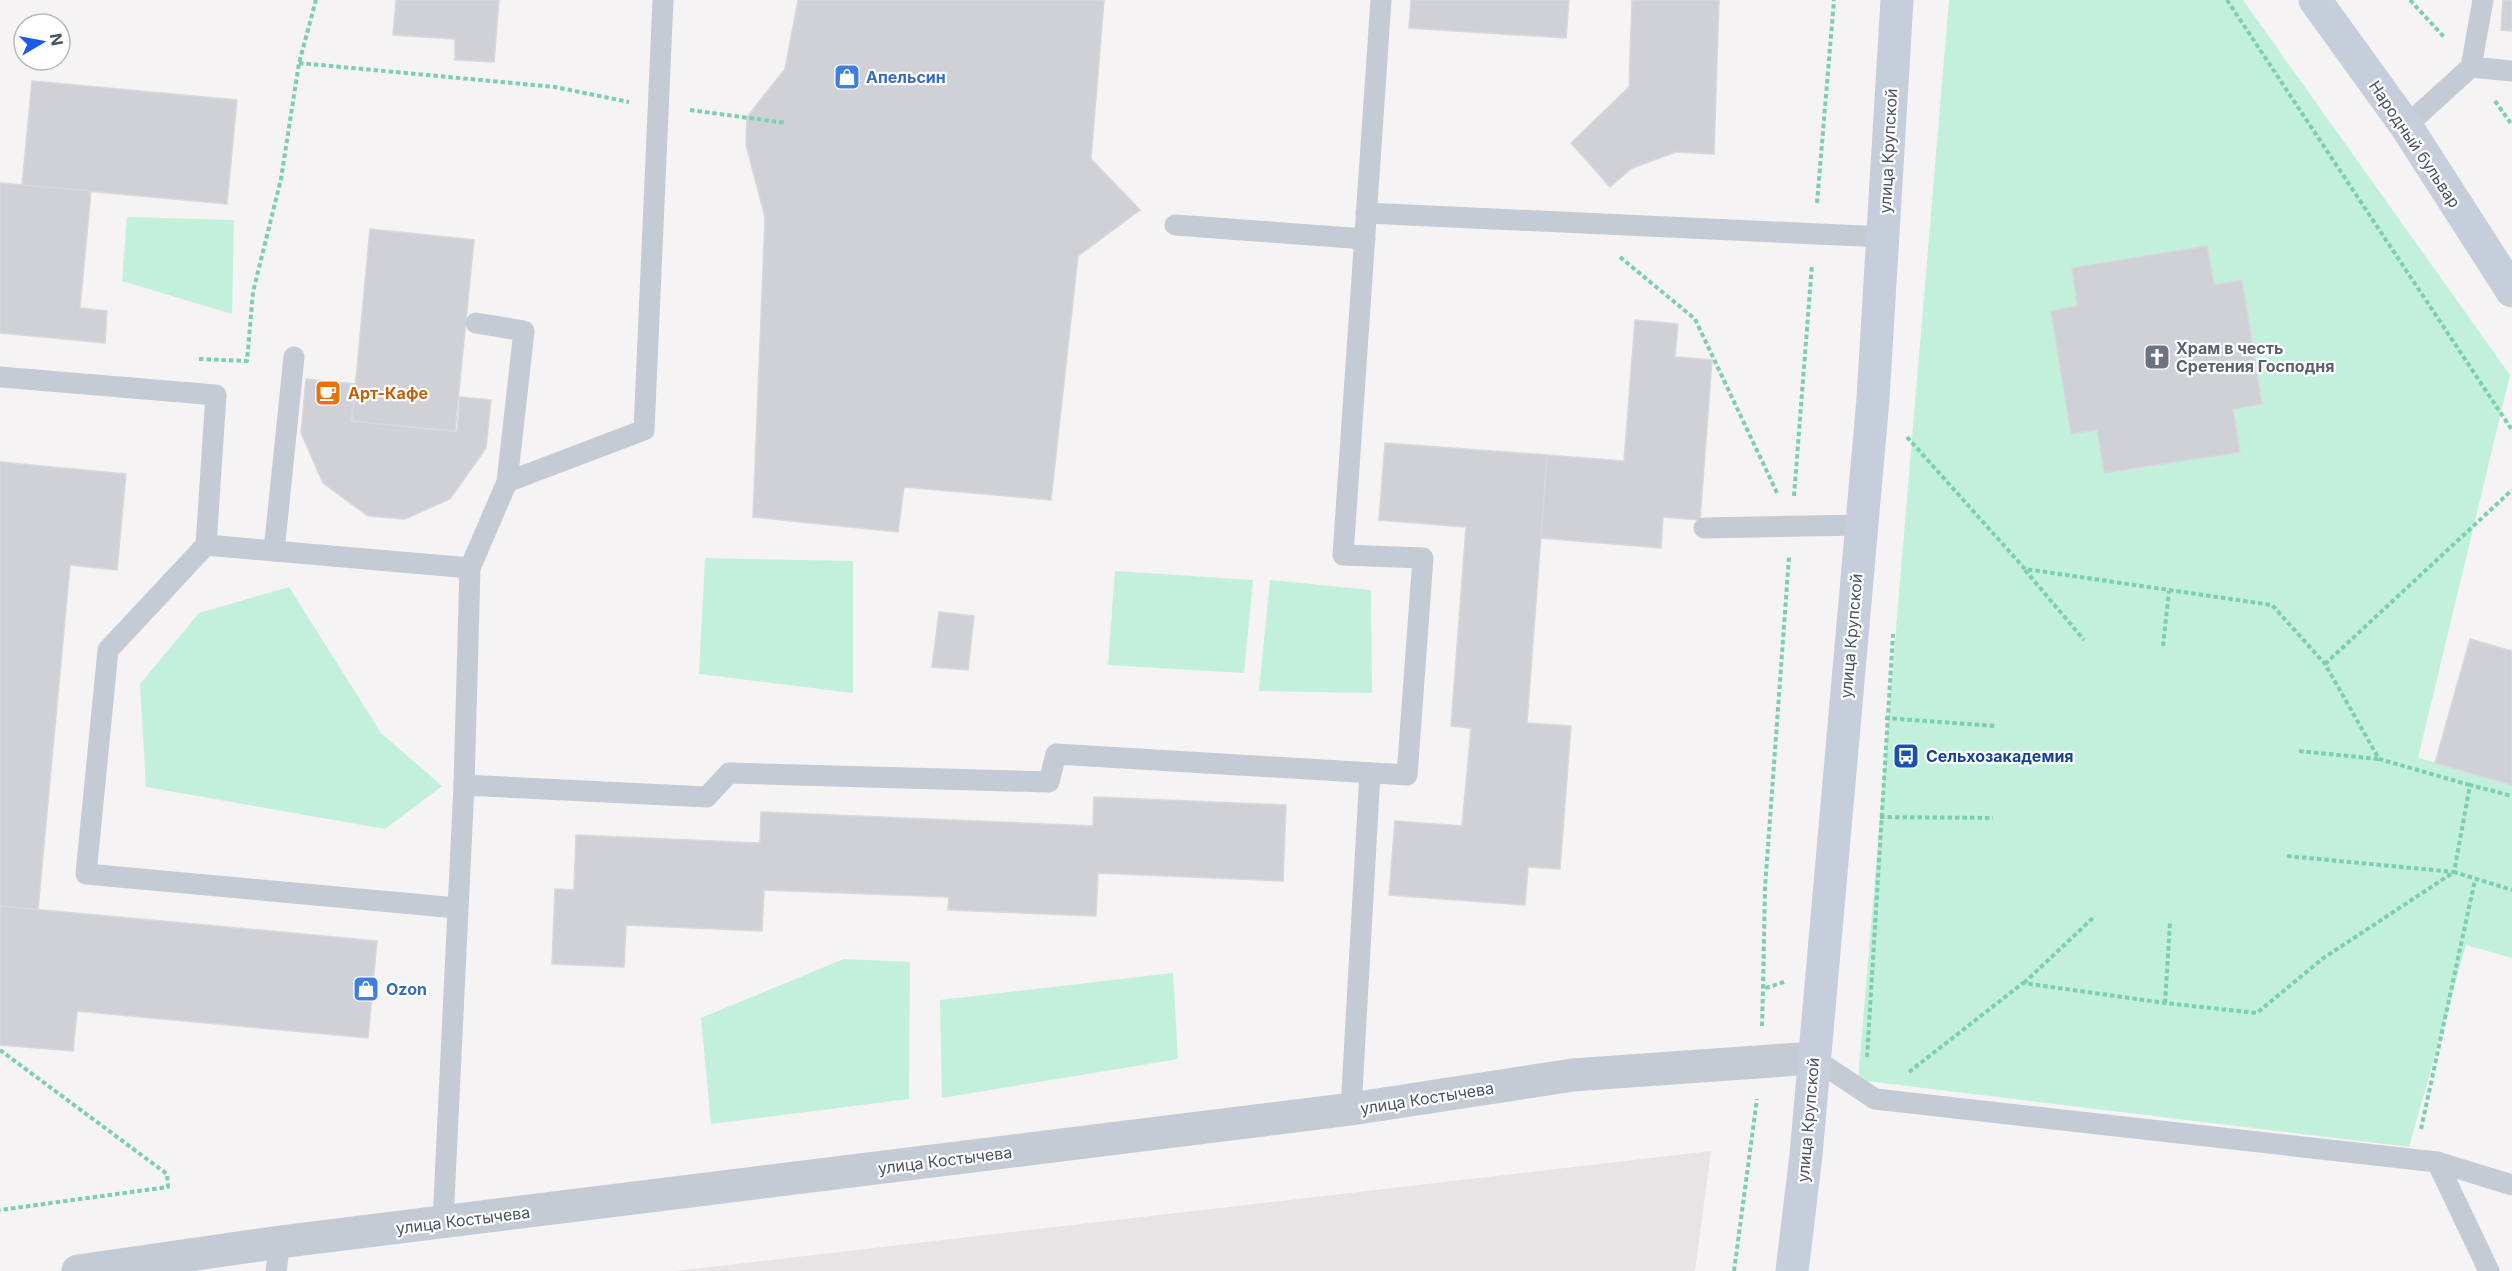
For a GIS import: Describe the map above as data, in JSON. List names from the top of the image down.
{
  "streets": {
    "street": ["Народный бульвар", "улица Крупской", "улица Костычева"]
  },
  "crossings": [
    ["улица Крупской", "улица Костычева"]
  ],
  "places": {
    "shop": ["Апельсин", "Ozon"],
    "church": ["Храм в честь Сретения Господня"],
    "cafe": ["Арт-Кафе"],
    "bus stop": ["Сельхозакадемия"]
  },
  "north": "right"
}
